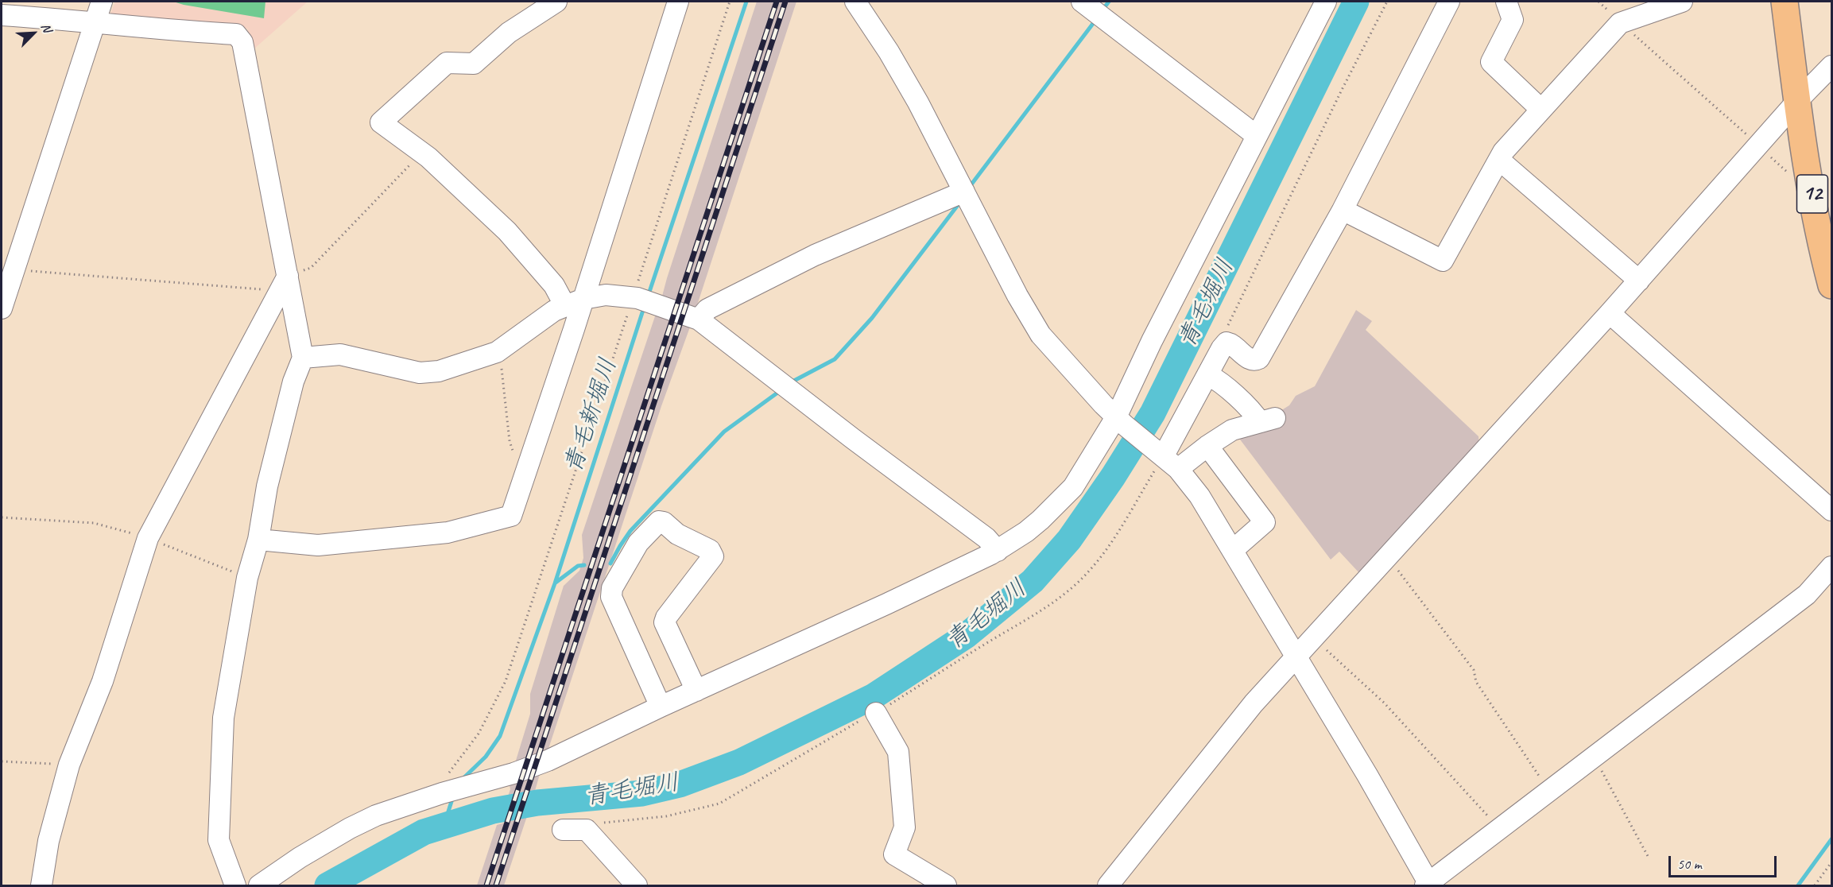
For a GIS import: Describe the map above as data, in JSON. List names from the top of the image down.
{
  "streets": {
    "main road": ["12"]
  },
  "water": ["青毛堀川", "青毛新堀川"],
  "scale_bar": "50 m",
  "north": "top right"
}
